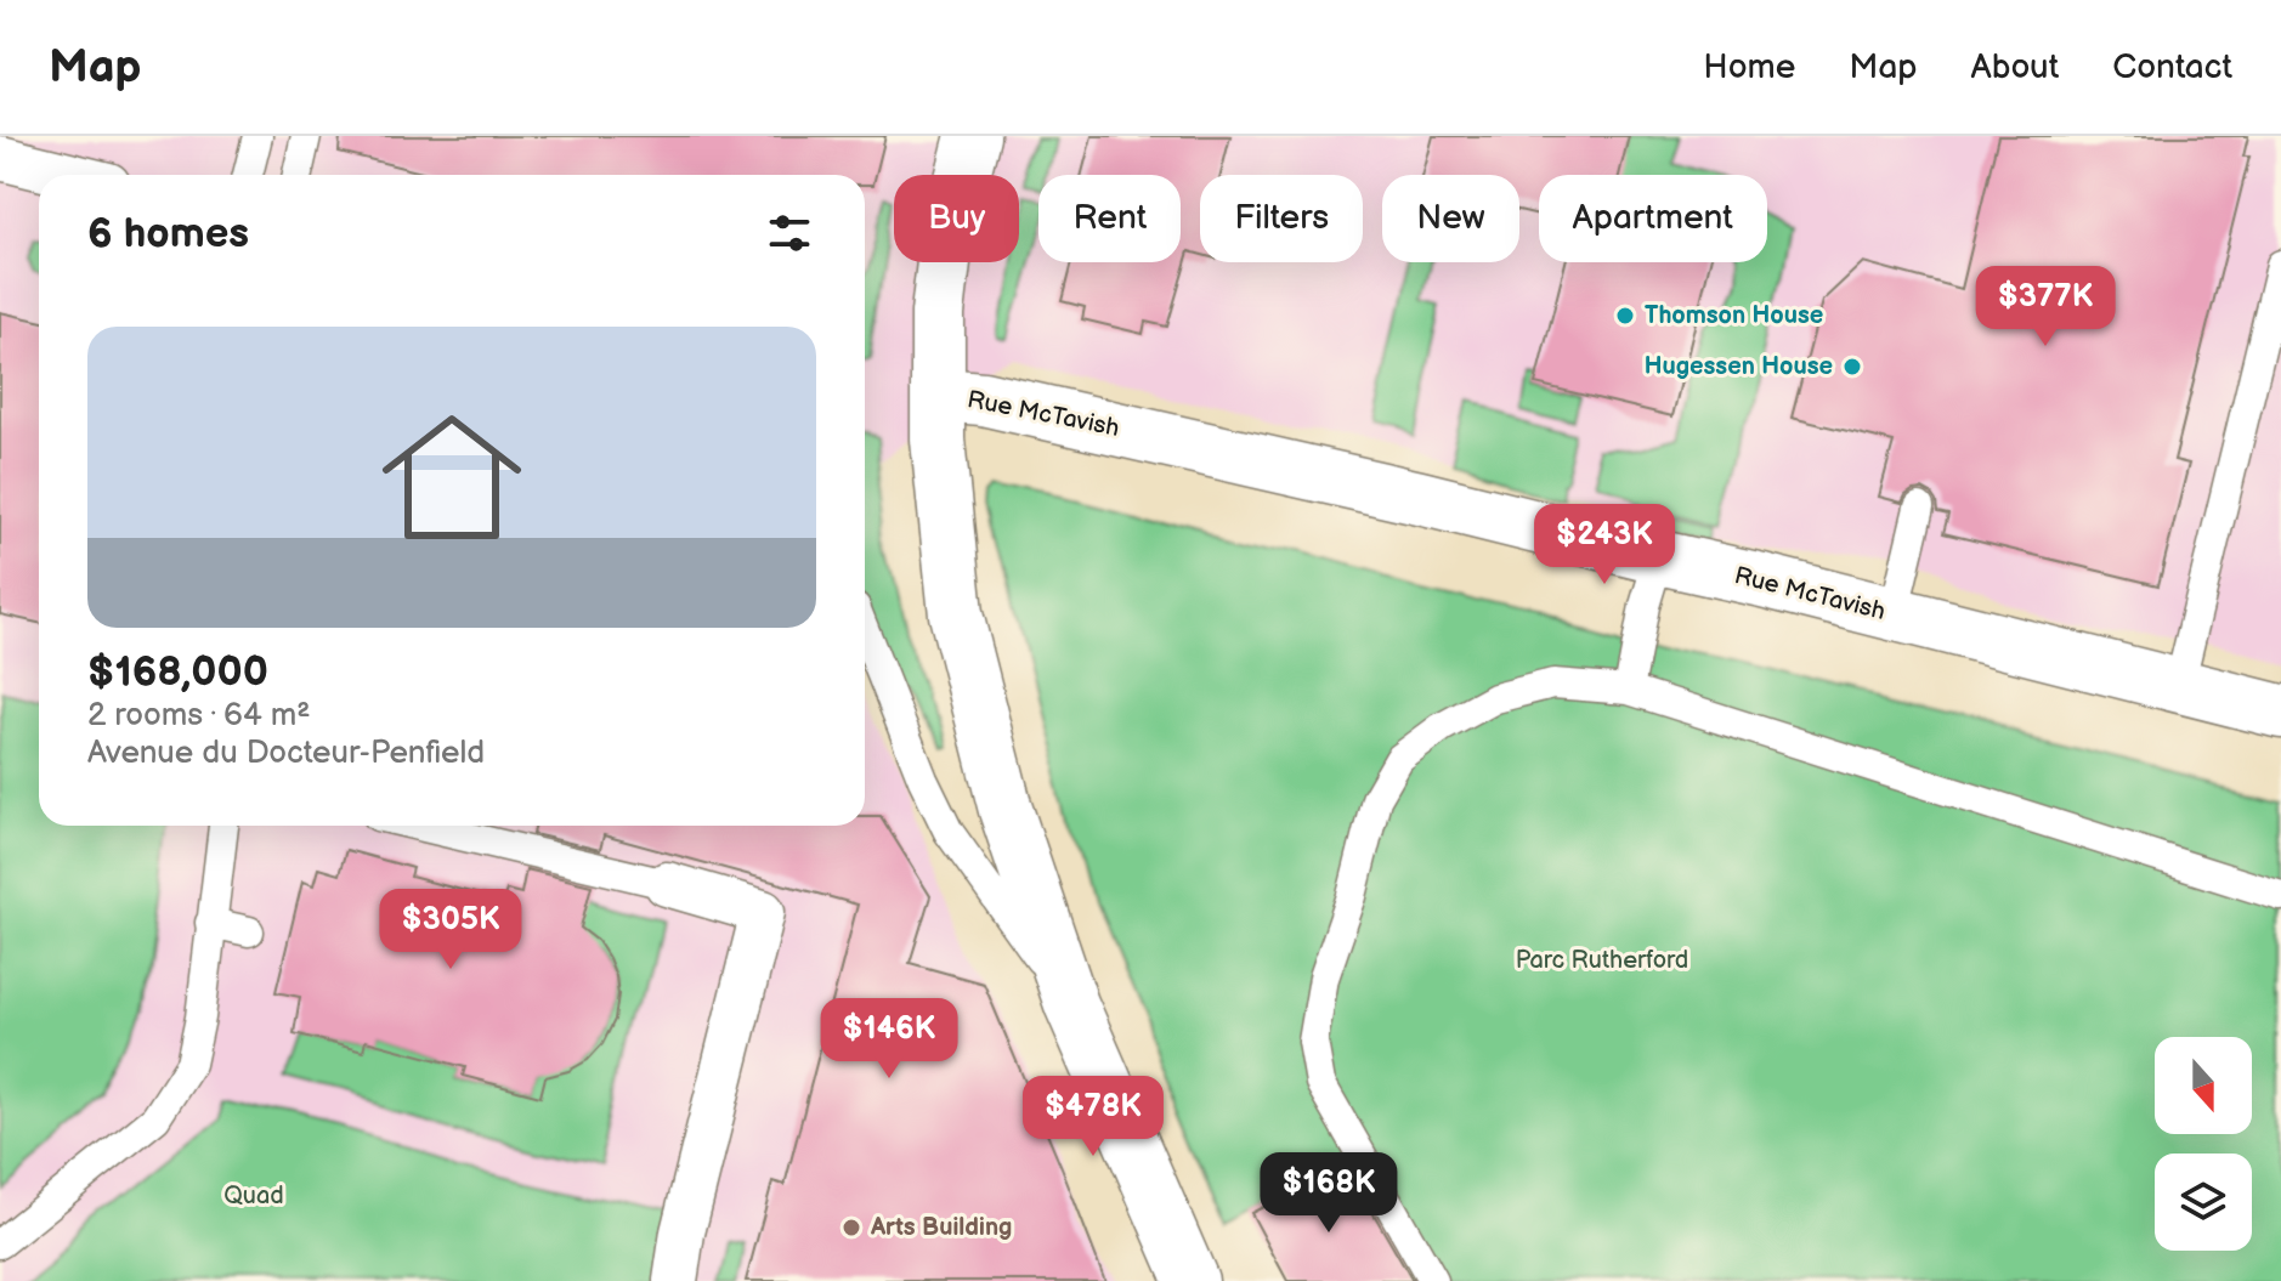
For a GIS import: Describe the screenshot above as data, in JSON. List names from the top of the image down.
{
  "streets": {
    "street": ["Rue McTavish"]
  },
  "parks": ["Parc Rutherford", "Quad"],
  "places": ["Thomson House", "Hugessen House", "Arts Building"],
  "north": "bottom",
  "page": {
    "header": "Map",
    "nav": [
      "Home",
      "Map",
      "About",
      "Contact"
    ],
    "chip": [
      "Buy",
      "Rent",
      "Filters",
      "New",
      "Apartment"
    ],
    "heading": "6 homes",
    "price": [
      "$377K",
      "$243K",
      "$305K",
      "$146K",
      "$478K",
      "$168K"
    ],
    "list": [
      {
        "name": "$168,000",
        "note": "2 rooms · 64 m² · Avenue du Docteur-Penfield"
      }
    ]
  }
}
